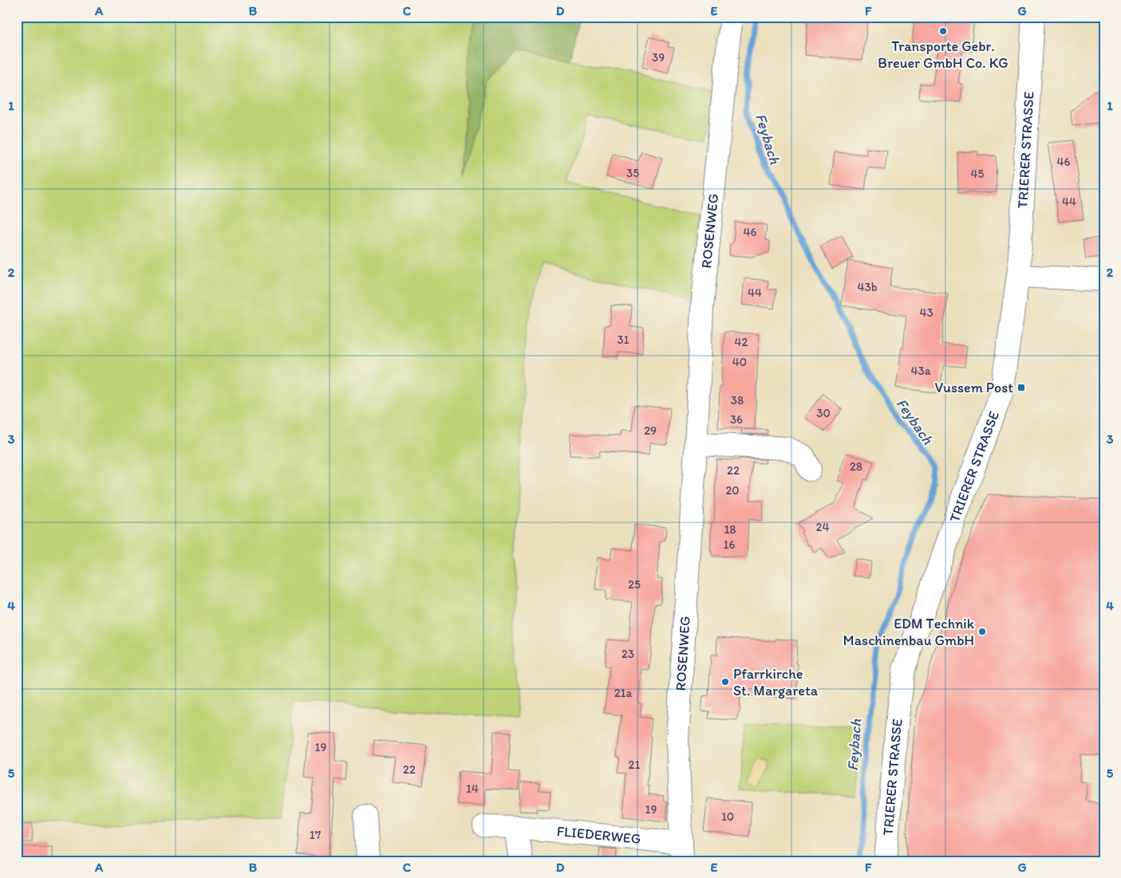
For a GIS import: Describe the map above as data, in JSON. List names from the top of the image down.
{
  "streets": {
    "street": ["TRIERER STRASSE", "ROSENWEG", "FLIEDERWEG"]
  },
  "crossings": [
    ["ROSENWEG", "FLIEDERWEG"]
  ],
  "water": ["Feybach"],
  "places": {
    "other": ["Transporte Gebr. Breuer GmbH Co. KG", "EDM Technik Maschinenbau GmbH", "Pfarrkirche St. Margareta"],
    "transit": ["Vussem Post"]
  },
  "house_numbers": [
    "39",
    "46",
    "35",
    "45",
    "44",
    "46",
    "43b",
    "44",
    "43",
    "31",
    "42",
    "40",
    "43a",
    "38",
    "30",
    "36",
    "29",
    "28",
    "22",
    "20",
    "24",
    "18",
    "16",
    "25",
    "23",
    "21a",
    "19",
    "21",
    "22",
    "14",
    "19",
    "10",
    "17"
  ],
  "grid": {
    "columns": [
      "A",
      "B",
      "C",
      "D",
      "E",
      "F",
      "G"
    ],
    "rows": [
      "1",
      "2",
      "3",
      "4",
      "5"
    ]
  }
}
